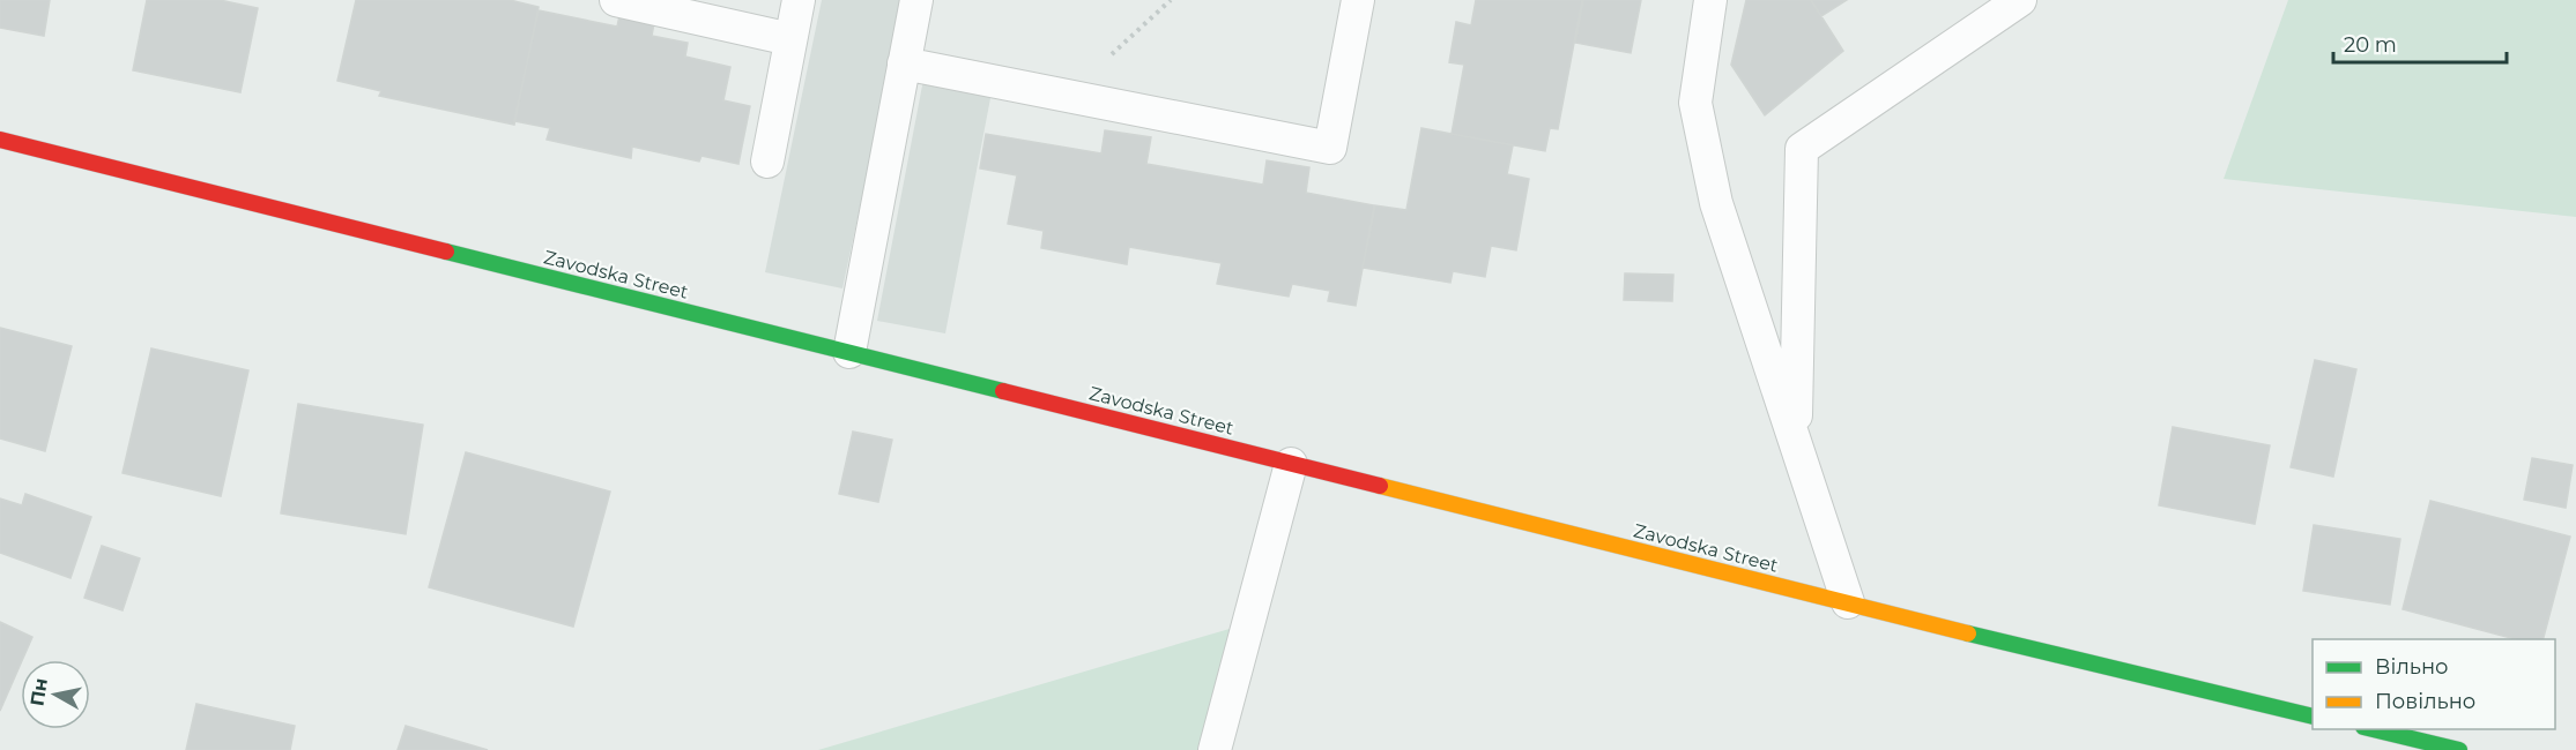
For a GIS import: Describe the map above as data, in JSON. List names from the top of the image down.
{
  "streets": {
    "main road": ["Zavodska Street"]
  },
  "legend": ["Вільно", "Повільно"],
  "scale_bar": "20 m",
  "north": "left"
}
